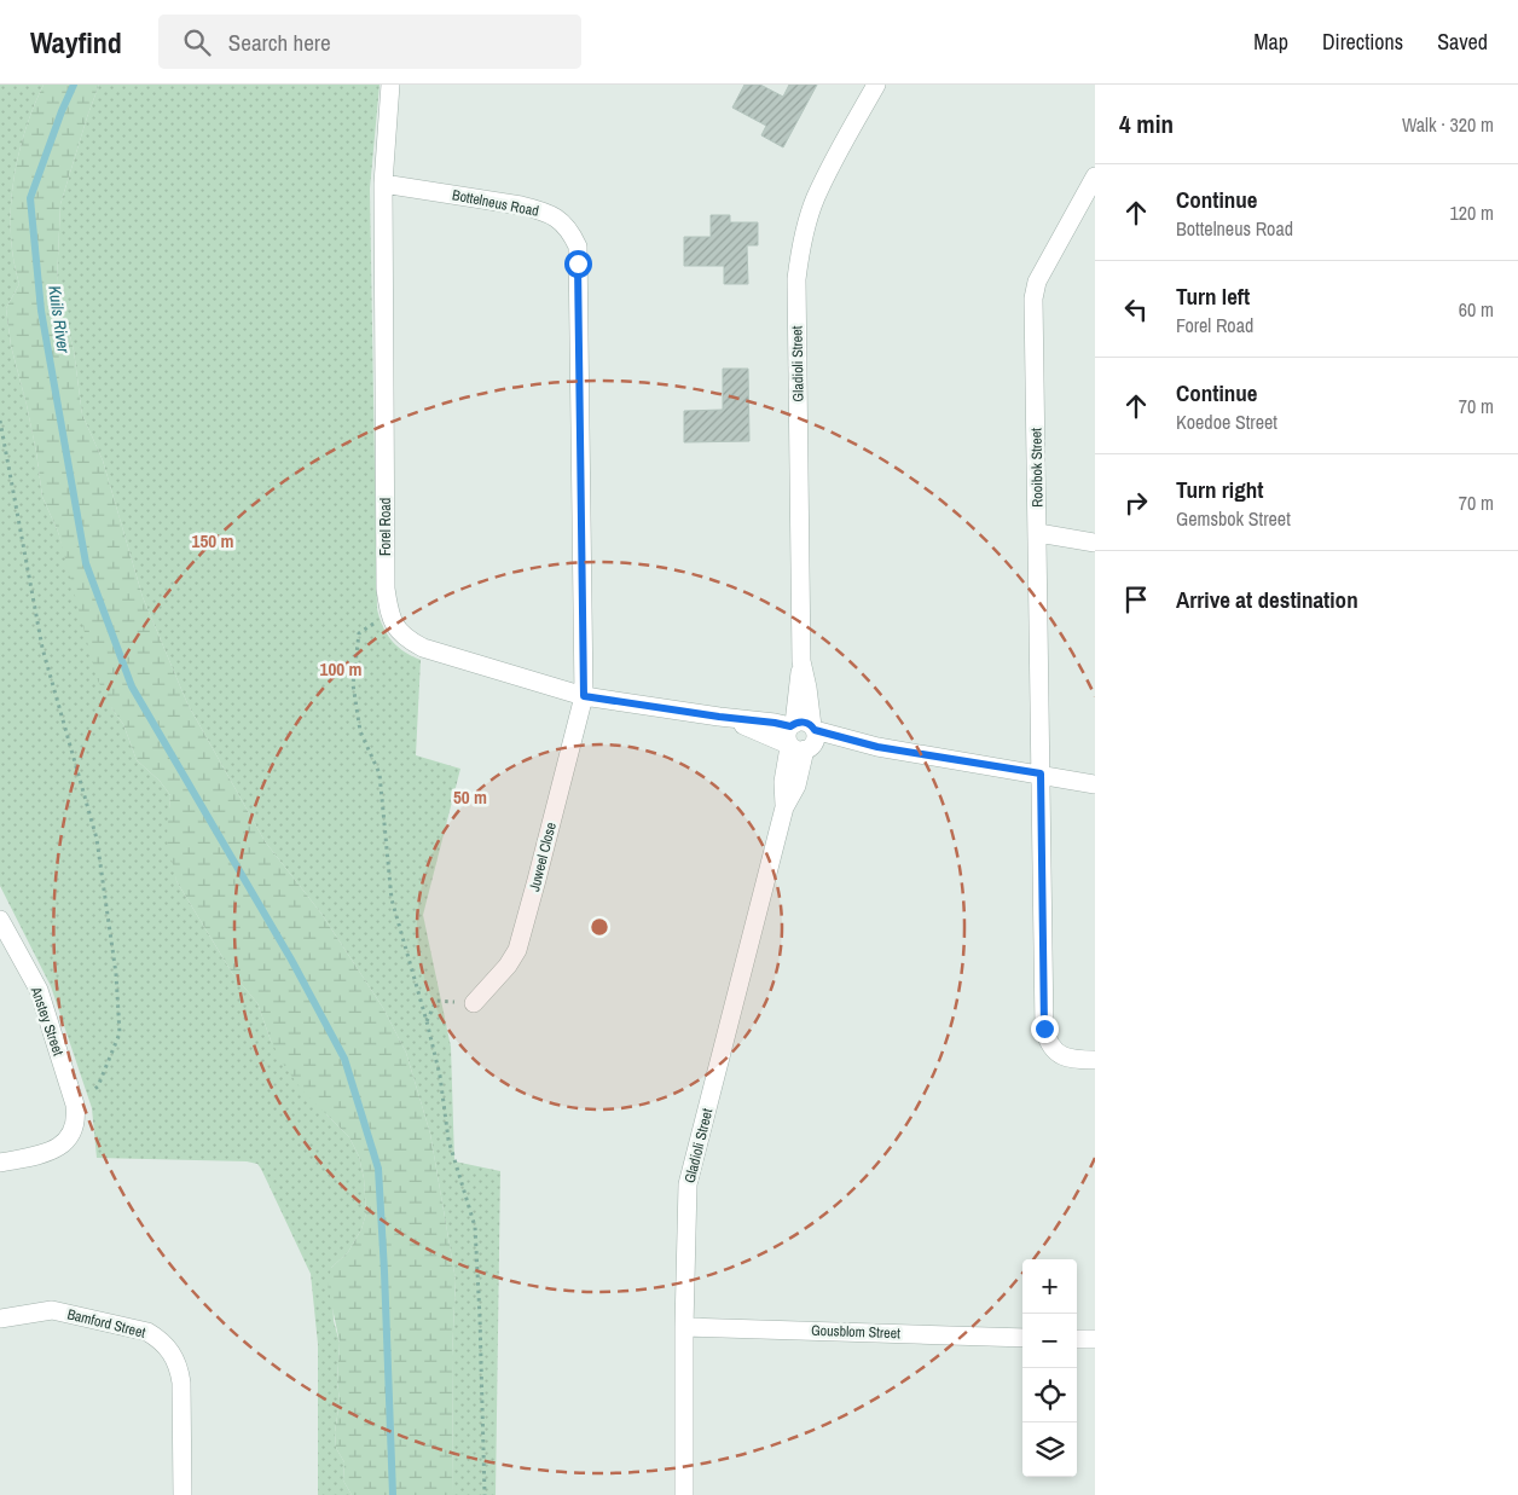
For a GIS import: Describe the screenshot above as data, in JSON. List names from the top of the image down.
{
  "streets": {
    "street": [
      "Bottelneus Road",
      "Gladioli Street",
      "Rooibok Street",
      "Forel Road",
      "Juweel Close",
      "Anstey Street",
      "Bamford Street",
      "Gousblom Street"
    ]
  },
  "crossings": [
    ["Bottelneus Road", "Forel Road"],
    ["Bottelneus Road", "Juweel Close"],
    ["Gladioli Street", "Forel Road"],
    ["Gladioli Street", "Gousblom Street"],
    ["Rooibok Street", "Forel Road"],
    ["Forel Road", "Juweel Close"]
  ],
  "water": ["Kuils River"],
  "page": {
    "header": "Wayfind",
    "search": "Search here",
    "nav": ["Map", "Directions", "Saved"],
    "heading": ["4 min", "Walk · 320 m"],
    "list": [
      ["Continue", "Bottelneus Road", "120 m"],
      ["Turn left", "Forel Road", "60 m"],
      ["Continue", "Koedoe Street", "70 m"],
      ["Turn right", "Gemsbok Street", "70 m"],
      "Arrive at destination"
    ],
    "map_buttons": ["+", "−"]
  },
  "rings": ["150 m", "100 m", "50 m"]
}
